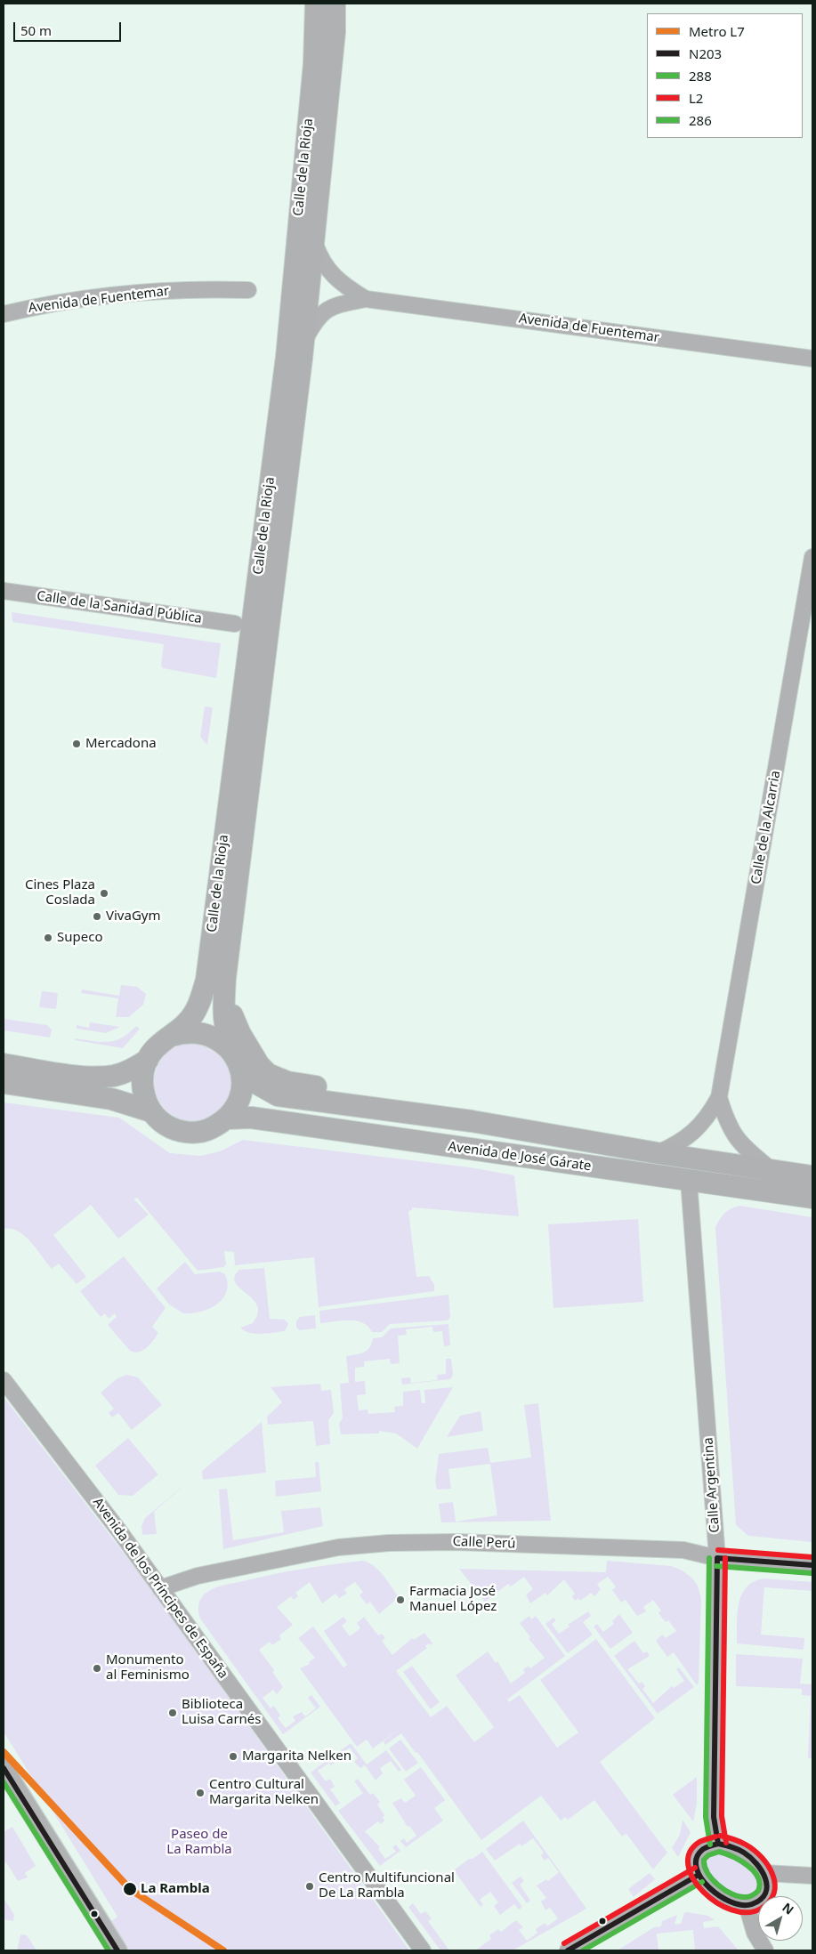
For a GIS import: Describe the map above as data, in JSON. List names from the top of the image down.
{
  "streets": {
    "main road": ["Calle de la Rioja", "Avenida de José Gárate"],
    "street": [
      "Avenida de Fuentemar",
      "Calle de la Sanidad Pública",
      "Calle de la Alcarria",
      "Calle Argentina",
      "Calle Perú",
      "Avenida de los Príncipes de España"
    ]
  },
  "crossings": [
    ["Calle de la Rioja", "Avenida de Fuentemar"],
    ["Calle de la Rioja", "Avenida de José Gárate"],
    ["Calle de la Alcarria", "Avenida de José Gárate"],
    ["Avenida de José Gárate", "Calle Argentina"],
    ["Calle Argentina", "Calle Perú"],
    ["Calle Perú", "Avenida de los Príncipes de España"]
  ],
  "parks": ["Paseo de La Rambla"],
  "places": [
    "Mercadona",
    "Cines Plaza Coslada",
    "VivaGym",
    "Supeco",
    "Farmacia José Manuel López",
    "Monumento al Feminismo",
    "Biblioteca Luisa Carnés",
    "Margarita Nelken",
    "Centro Cultural Margarita Nelken",
    "Centro Multifuncional De La Rambla",
    "La Rambla"
  ],
  "lines": [
    "transit line L2",
    "transit line N203",
    "transit line 288",
    "metro line L7",
    "transit line 286"
  ],
  "legend": [
    "Metro L7",
    "N203",
    "288",
    "L2",
    "286"
  ],
  "scale_bar": "50 m",
  "north": "top right"
}
